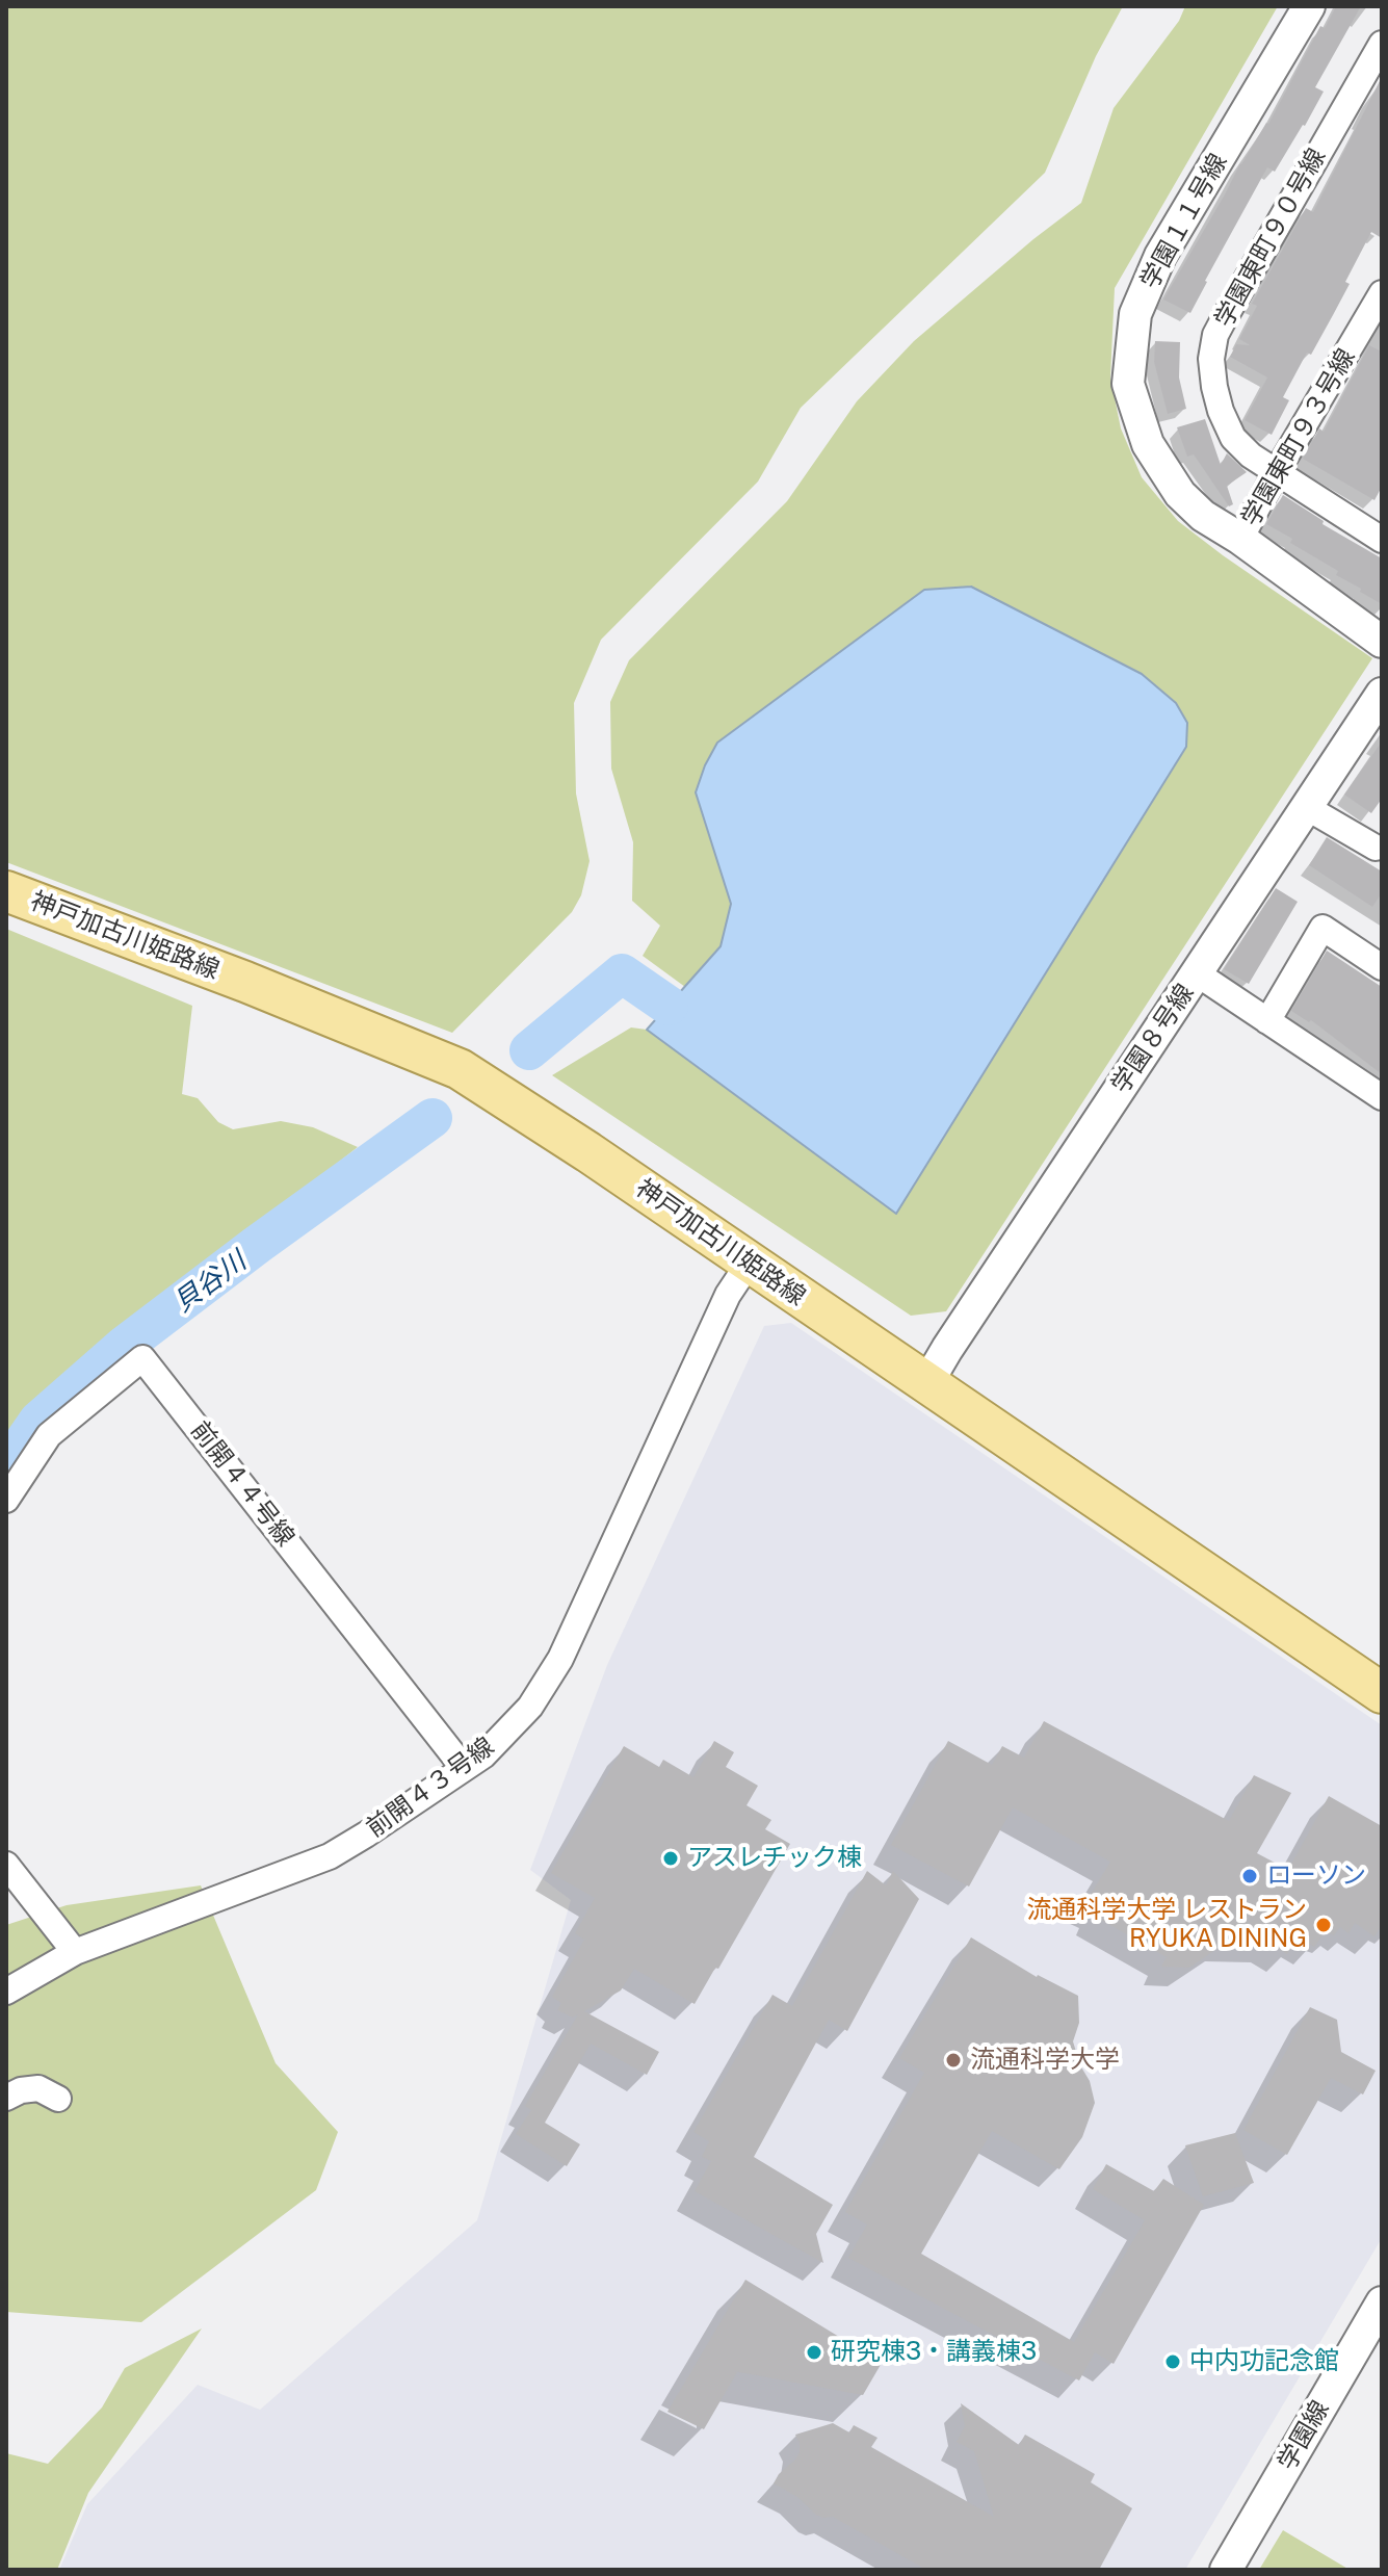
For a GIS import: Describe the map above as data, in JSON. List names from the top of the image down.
{
  "streets": {
    "main road": ["神戸加古川姫路線"],
    "street": [
      "学園１１号線",
      "学園東町９０号線",
      "学園東町９３号線",
      "学園８号線",
      "前開４４号線",
      "前開４３号線",
      "学園線"
    ]
  },
  "crossings": [
    ["学園１１号線", "学園東町９３号線"],
    ["学園東町９０号線", "学園東町９３号線"],
    ["神戸加古川姫路線", "学園８号線"],
    ["神戸加古川姫路線", "前開４３号線"],
    ["前開４４号線", "前開４３号線"]
  ],
  "water": ["貝谷川"],
  "places": [
    "アスレチック棟",
    "ローソン",
    "流通科学大学 レストラン RYUKA DINING",
    "流通科学大学",
    "研究棟3・講義棟3",
    "中内功記念館"
  ]
}
